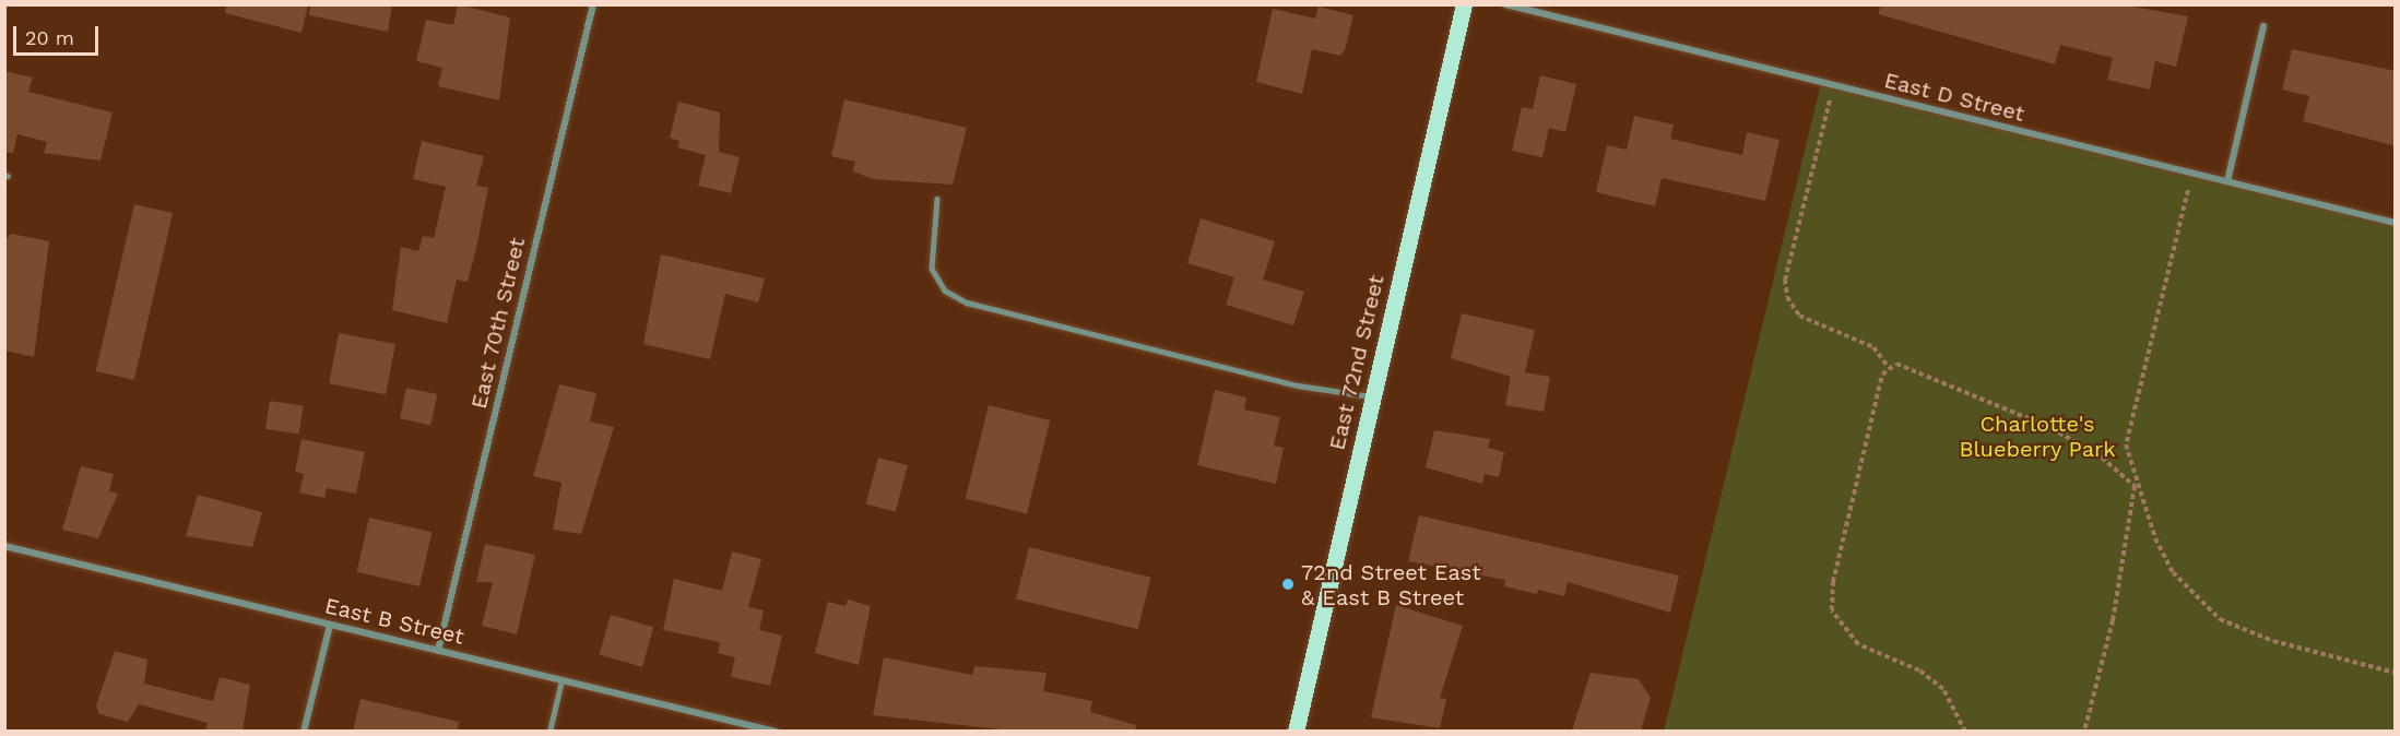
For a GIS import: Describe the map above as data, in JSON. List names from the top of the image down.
{
  "streets": {
    "main road": ["East 72nd Street"],
    "street": ["East D Street", "East 70th Street", "East B Street"]
  },
  "crossings": [
    ["East 70th Street", "East B Street"]
  ],
  "parks": ["Charlotte's Blueberry Park"],
  "places": ["72nd Street East & East B Street"],
  "scale_bar": "20 m"
}
